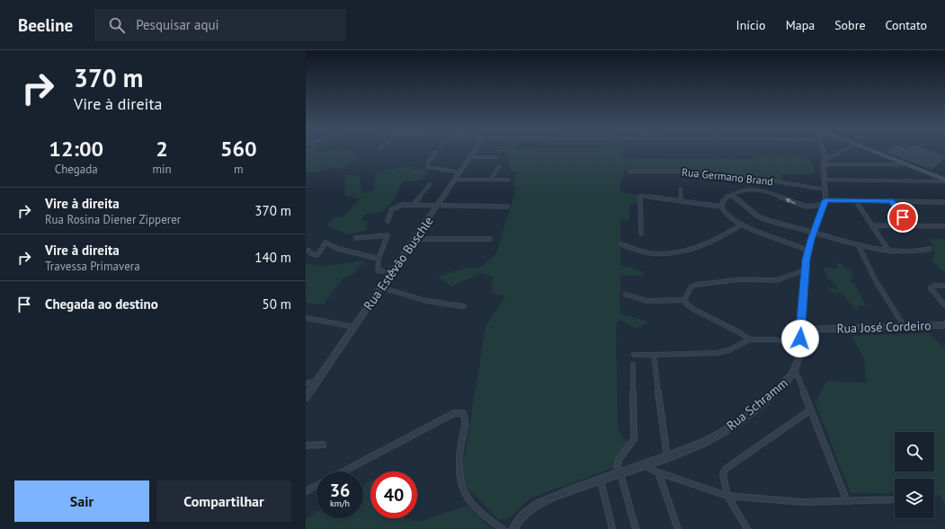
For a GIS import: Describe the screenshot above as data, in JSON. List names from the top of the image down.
{
  "streets": {
    "street": [
      "Rua Germano Brand",
      "Rua Estêvão Buschle",
      "Rua José Cordeiro",
      "Rua Schramm"
    ]
  },
  "crossings": [
    ["Rua Germano Brand", "Rua Schramm"],
    ["Rua José Cordeiro", "Rua Schramm"]
  ],
  "page": {
    "header": "Beeline",
    "search": "Pesquisar aqui",
    "nav": [
      "Início",
      "Mapa",
      "Sobre",
      "Contato"
    ],
    "turn": ["370 m", "Vire à direita"],
    "eta": [
      "12:00",
      "Chegada",
      "2",
      "min",
      "560",
      "m"
    ],
    "list": [
      {
        "name": "Vire à direita",
        "note": "Rua Rosina Diener Zipperer",
        "value": "370 m"
      },
      {
        "name": "Vire à direita",
        "note": "Travessa Primavera",
        "value": "140 m"
      },
      {
        "name": "Chegada ao destino",
        "value": "50 m"
      }
    ],
    "speed": "36 km/h",
    "limit": "40",
    "buttons": ["Sair", "Compartilhar"]
  }
}
